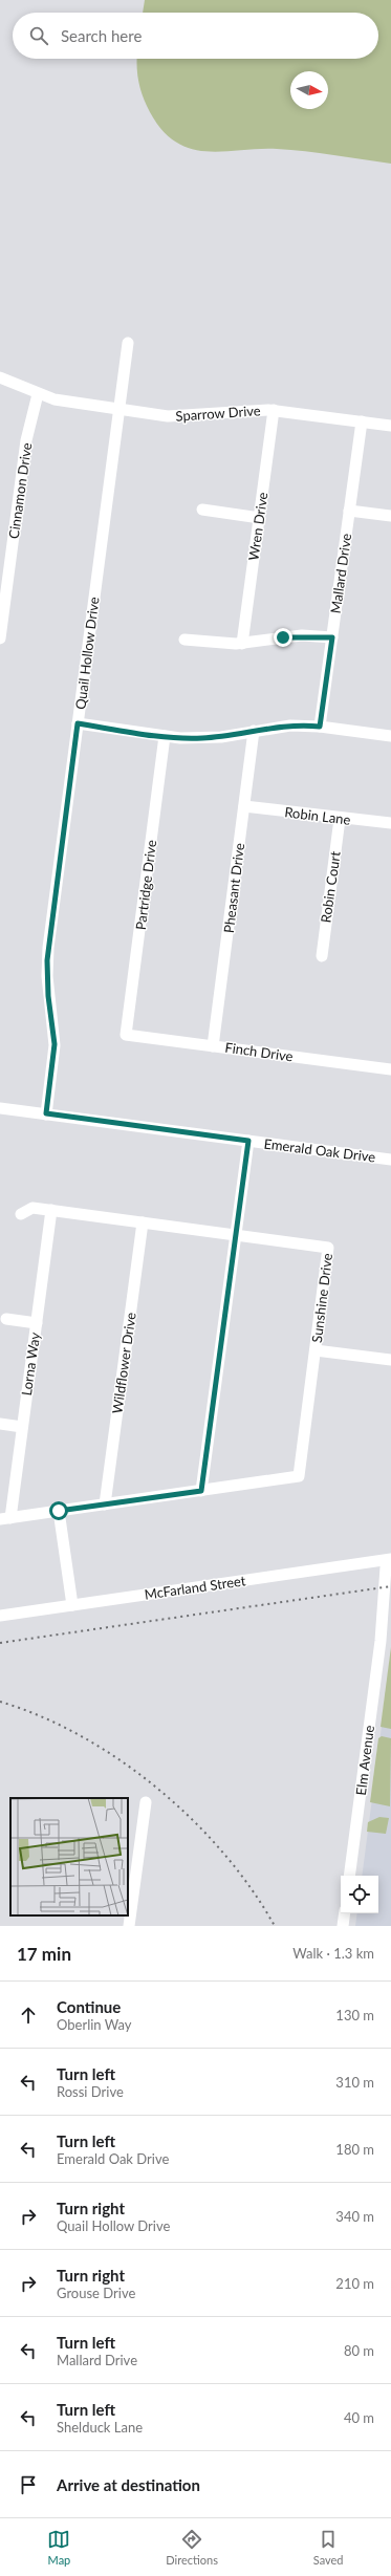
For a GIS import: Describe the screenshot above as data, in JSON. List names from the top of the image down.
{
  "streets": {
    "street": [
      "Sparrow Drive",
      "Cinnamon Drive",
      "Wren Drive",
      "Mallard Drive",
      "Quail Hollow Drive",
      "Robin Lane",
      "Partridge Drive",
      "Robin Court",
      "Pheasant Drive",
      "Finch Drive",
      "Emerald Oak Drive",
      "Sunshine Drive",
      "Wildflower Drive",
      "Lorna Way",
      "McFarland Street",
      "Elm Avenue"
    ]
  },
  "crossings": [
    ["Sparrow Drive", "Cinnamon Drive"],
    ["Sparrow Drive", "Wren Drive"],
    ["Sparrow Drive", "Mallard Drive"],
    ["Sparrow Drive", "Quail Hollow Drive"],
    ["Quail Hollow Drive", "Emerald Oak Drive"],
    ["Robin Lane", "Robin Court"],
    ["Robin Lane", "Pheasant Drive"],
    ["Partridge Drive", "Finch Drive"],
    ["Pheasant Drive", "Finch Drive"],
    ["Sunshine Drive", "Wildflower Drive"],
    ["Sunshine Drive", "Lorna Way"],
    ["McFarland Street", "Elm Avenue"]
  ],
  "north": "right",
  "page": {
    "search": "Search here",
    "heading": ["17 min", "Walk · 1.3 km"],
    "list": [
      ["Continue", "Oberlin Way", "130 m"],
      ["Turn left", "Rossi Drive", "310 m"],
      ["Turn left", "Emerald Oak Drive", "180 m"],
      ["Turn right", "Quail Hollow Drive", "340 m"],
      ["Turn right", "Grouse Drive", "210 m"],
      ["Turn left", "Mallard Drive", "80 m"],
      ["Turn left", "Shelduck Lane", "40 m"],
      "Arrive at destination"
    ],
    "nav": ["Map", "Directions", "Saved"]
  }
}
